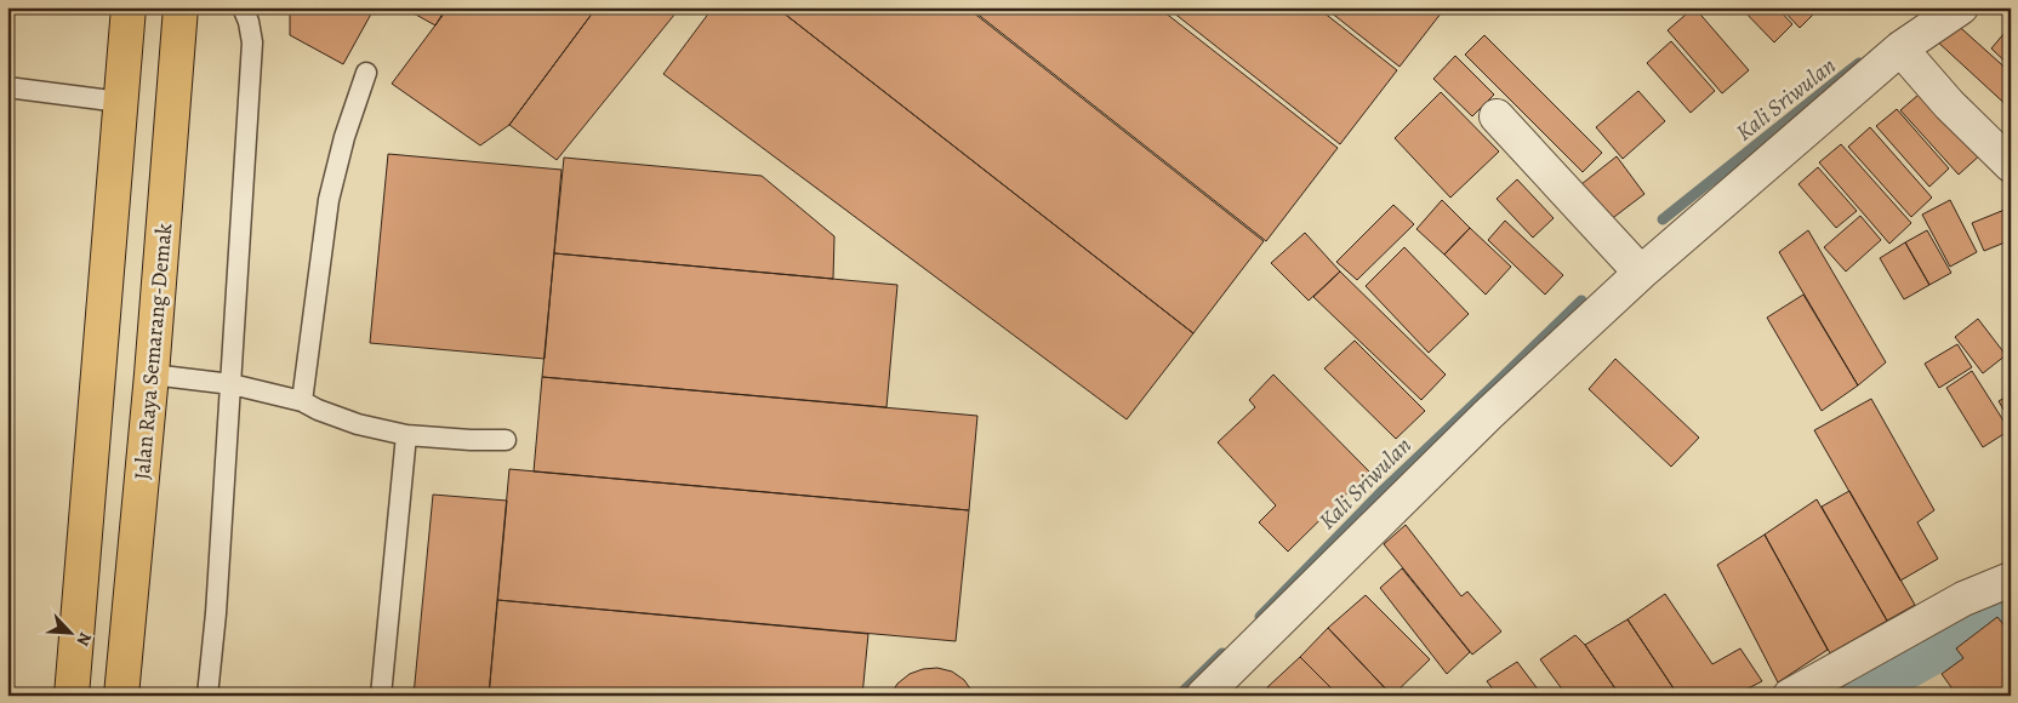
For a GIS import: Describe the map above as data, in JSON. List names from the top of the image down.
{
  "streets": {
    "highway": ["Jalan Raya Semarang-Demak"]
  },
  "water": ["Kali Sriwulan"],
  "north": "bottom right"
}
